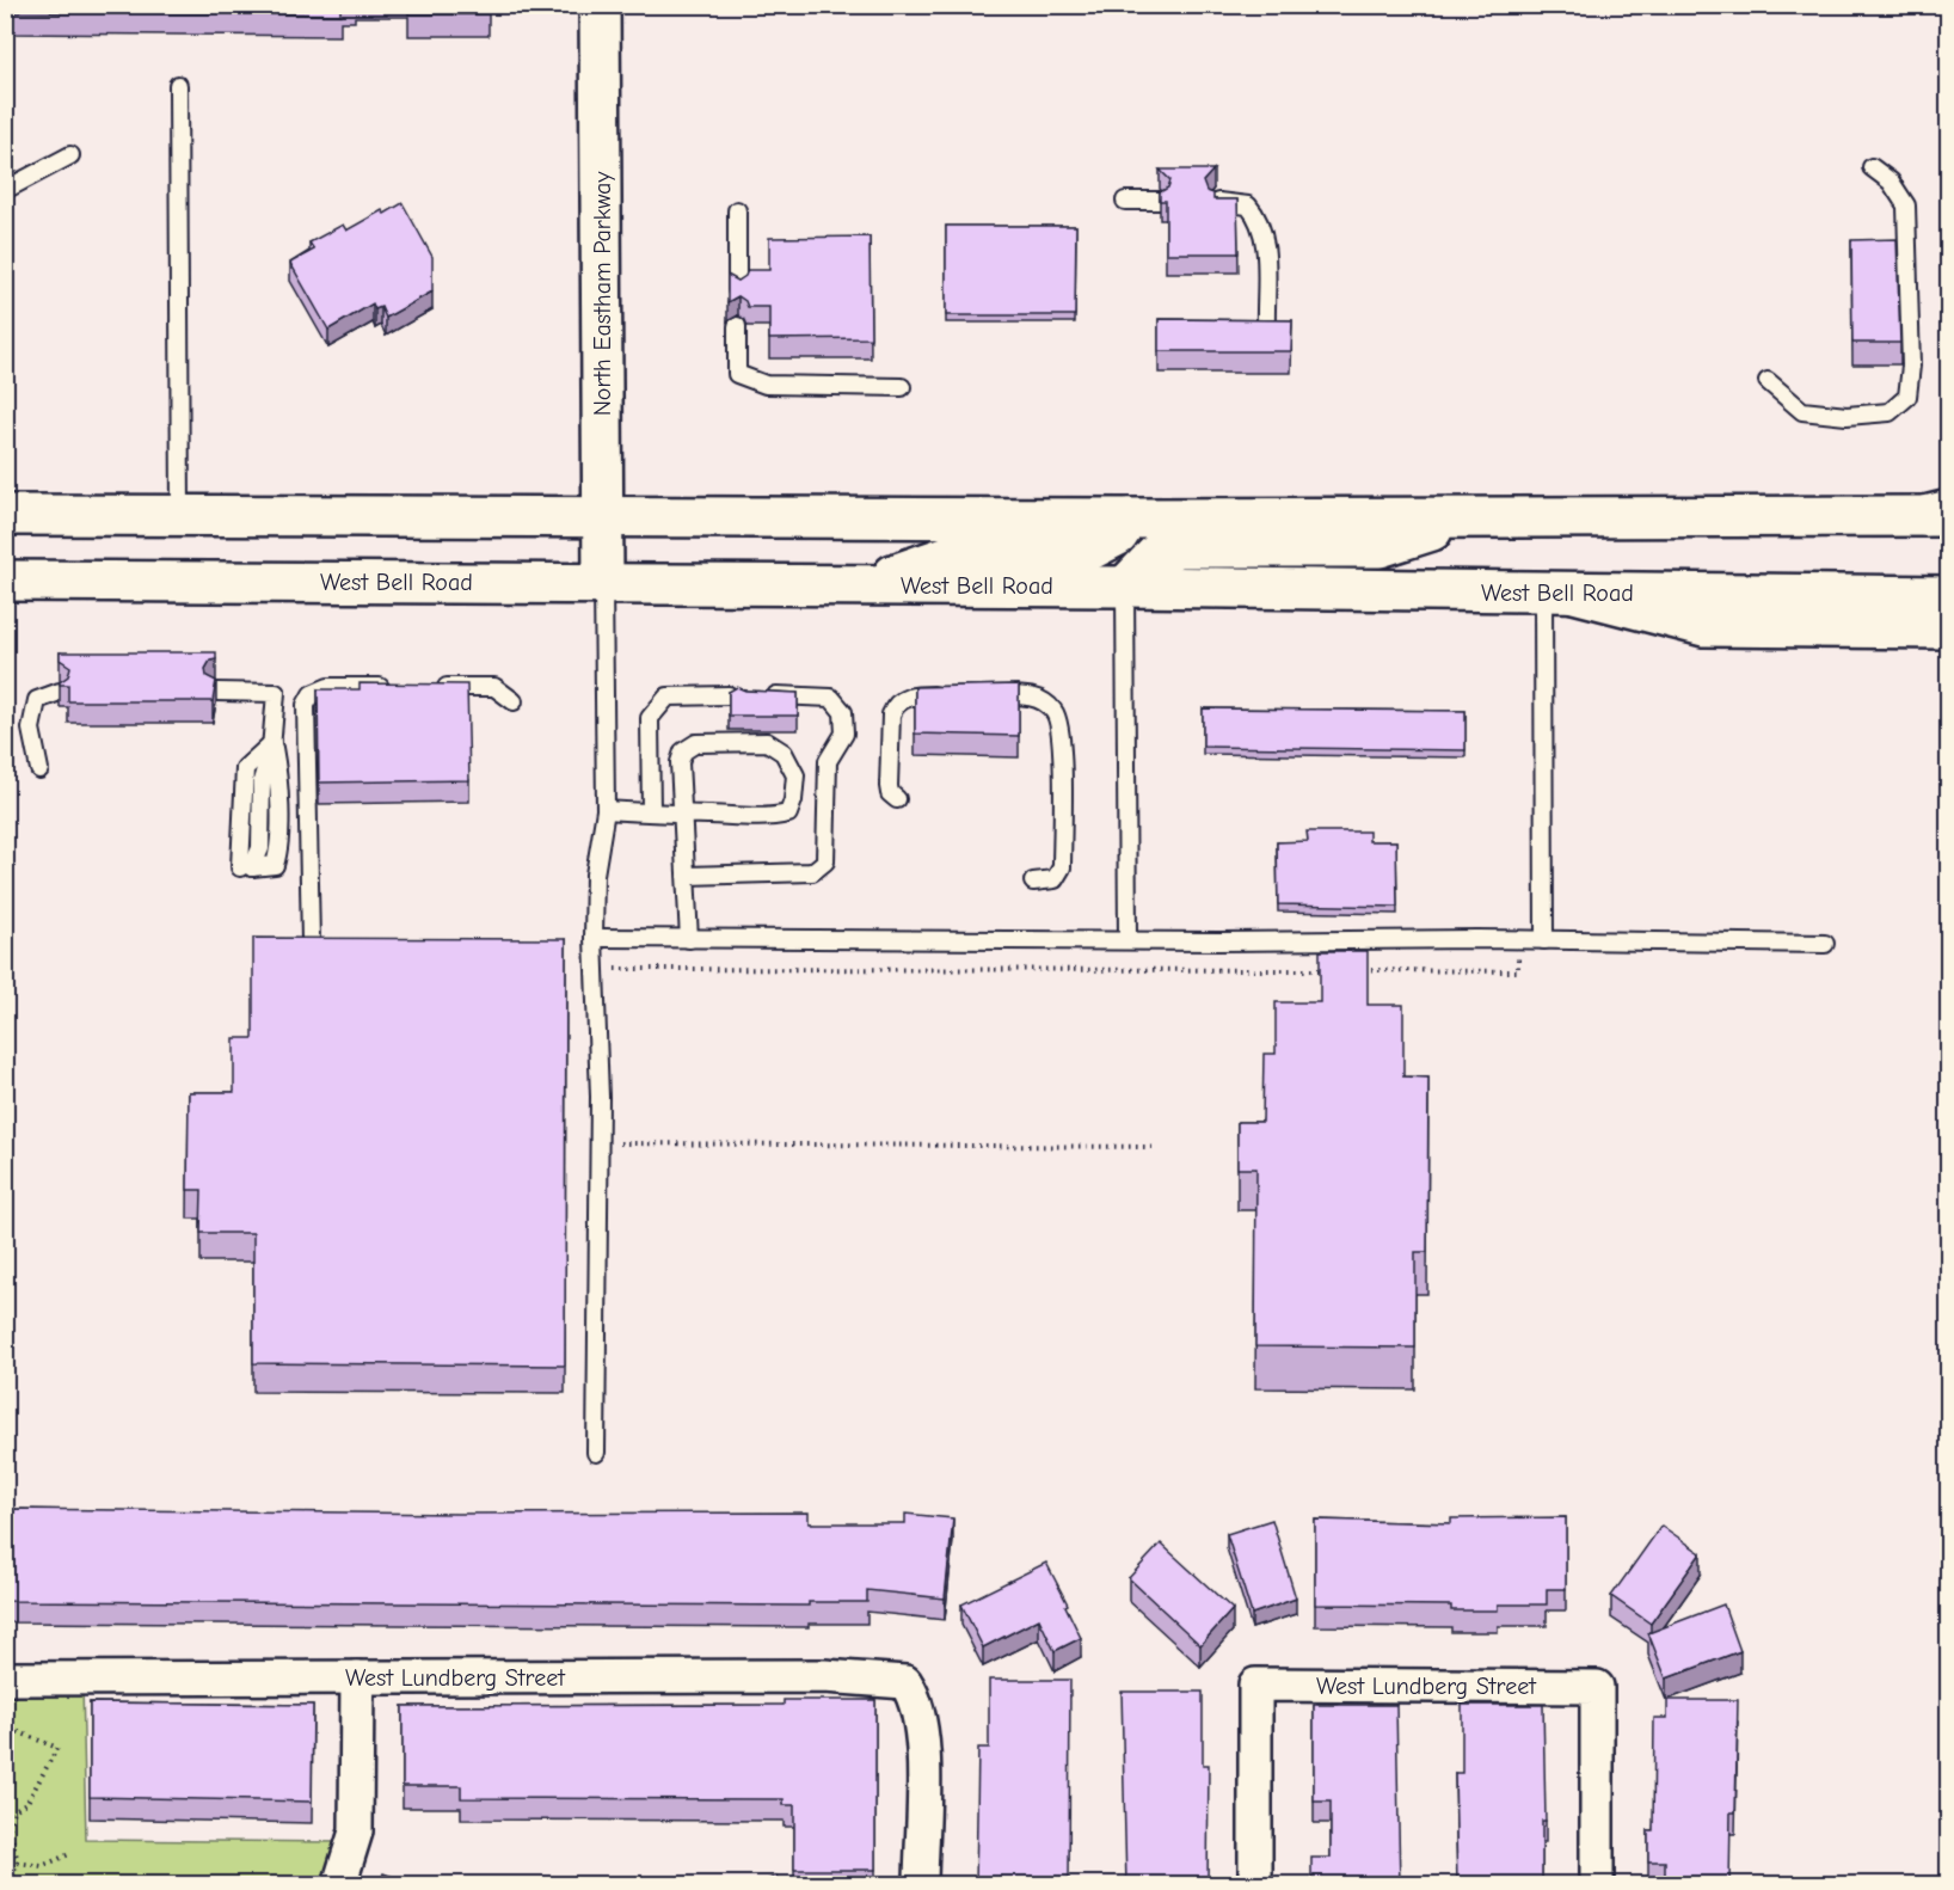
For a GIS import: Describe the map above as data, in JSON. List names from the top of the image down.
{
  "streets": {
    "main road": ["North Eastham Parkway", "West Bell Road"],
    "street": ["West Lundberg Street"]
  },
  "crossings": [
    ["North Eastham Parkway", "West Bell Road"]
  ]
}
